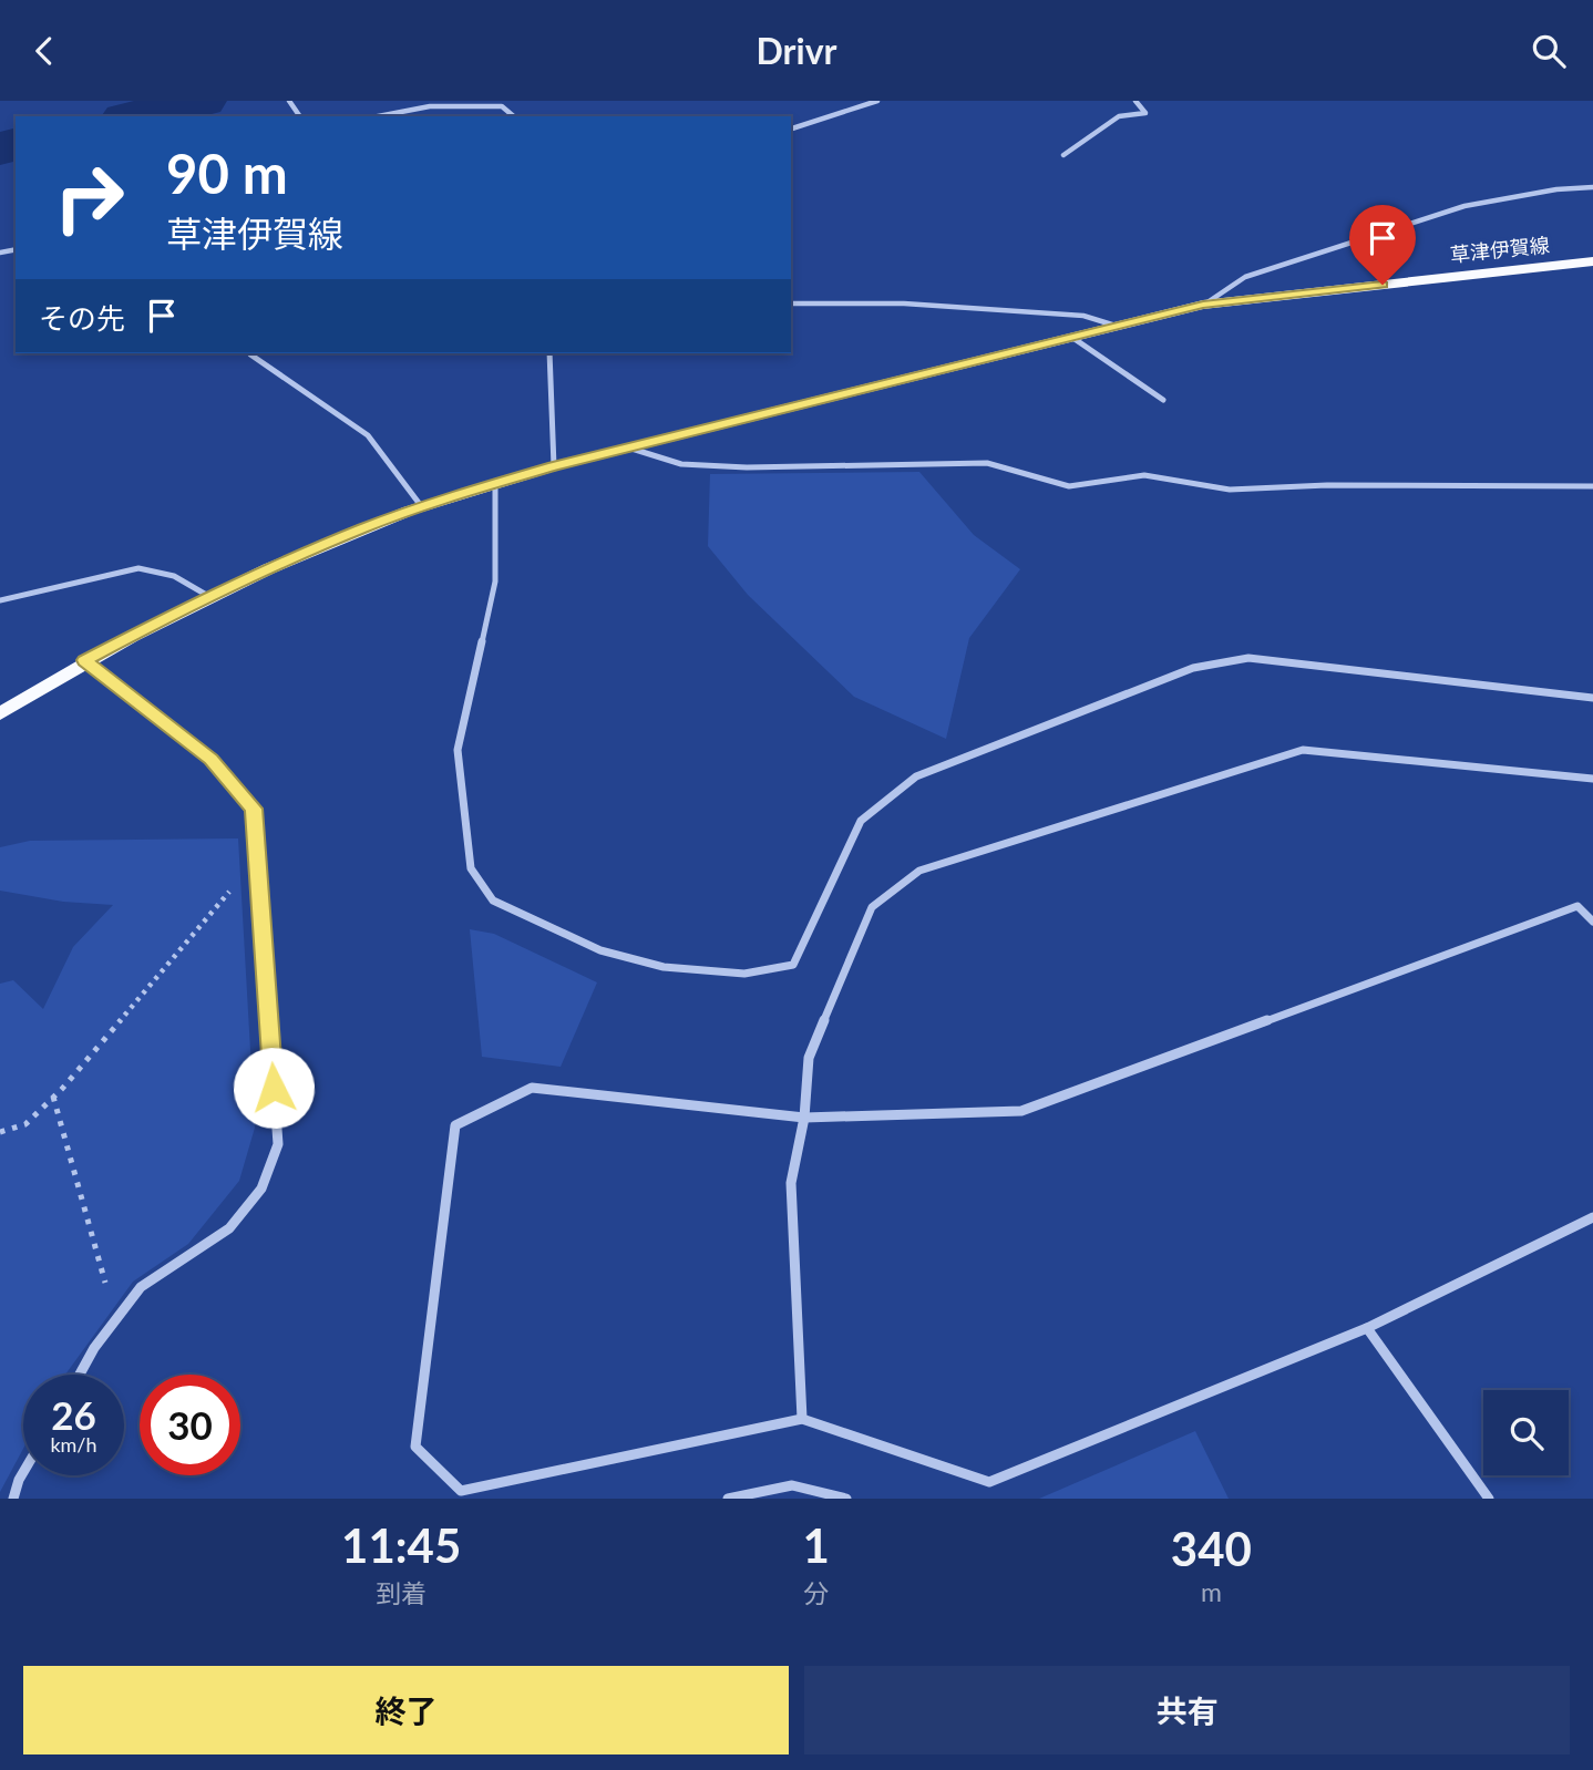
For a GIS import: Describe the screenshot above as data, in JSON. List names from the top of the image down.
{
  "streets": {
    "main road": ["草津伊賀線"]
  },
  "page": {
    "header": "Drivr",
    "turn": ["90 m", "草津伊賀線"],
    "then": "その先",
    "speed": "26 km/h",
    "limit": "30",
    "eta": [
      "11:45",
      "到着",
      "1",
      "分",
      "340",
      "m"
    ],
    "buttons": ["終了", "共有"]
  }
}
